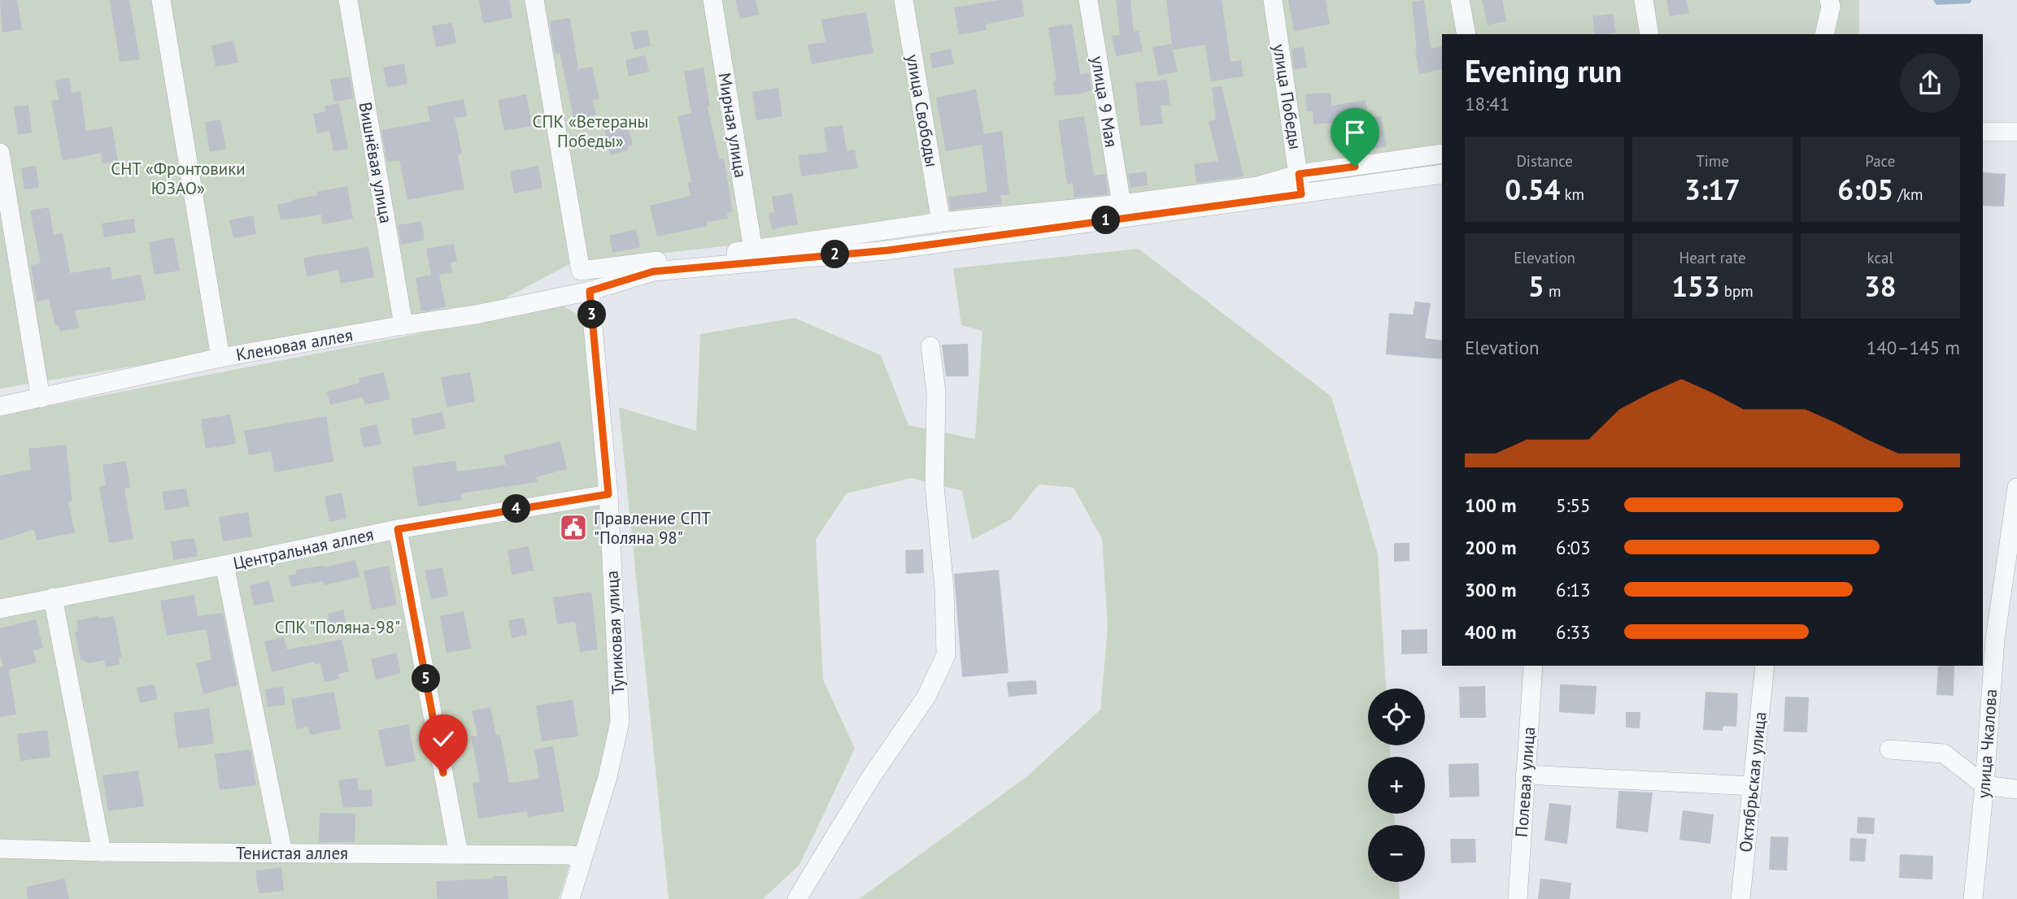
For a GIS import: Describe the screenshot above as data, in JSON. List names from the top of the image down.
{
  "streets": {
    "street": [
      "улица Победы",
      "улица 9 Мая",
      "улица Свободы",
      "Мирная улица",
      "Вишнёвая улица",
      "Кленовая аллея",
      "Центральная аллея",
      "Тупиковая улица",
      "улица Чкалова",
      "Полевая улица",
      "Октябрьская улица",
      "Тенистая аллея"
    ]
  },
  "crossings": [
    ["улица Победы", "Кленовая аллея"],
    ["Вишнёвая улица", "Кленовая аллея"],
    ["Кленовая аллея", "Тупиковая улица"],
    ["Центральная аллея", "Тупиковая улица"],
    ["Тупиковая улица", "Тенистая аллея"]
  ],
  "parks": ["СПК «Ветераны Победы»", "СНТ «Фронтовики ЮЗАО»", "СПК \"Поляна-98\""],
  "places": {
    "public building": ["Правление СПТ \"Поляна 98\""]
  },
  "page": {
    "heading": ["Evening run", "18:41"],
    "stats": [
      ["Distance", "0.54 km"],
      ["Time", "3:17"],
      ["Pace", "6:05 /km"],
      ["Elevation", "5 m"],
      ["Heart rate", "153 bpm"],
      ["kcal", "38"]
    ],
    "pins": [
      "1",
      "2",
      "3",
      "4",
      "5"
    ],
    "chart": ["Elevation", "140–145 m"],
    "list": [
      {
        "name": "100 m",
        "note": "5:55"
      },
      {
        "name": "200 m",
        "note": "6:03"
      },
      {
        "name": "300 m",
        "note": "6:13"
      },
      {
        "name": "400 m",
        "note": "6:33"
      }
    ],
    "map_buttons": ["+", "−"]
  }
}
